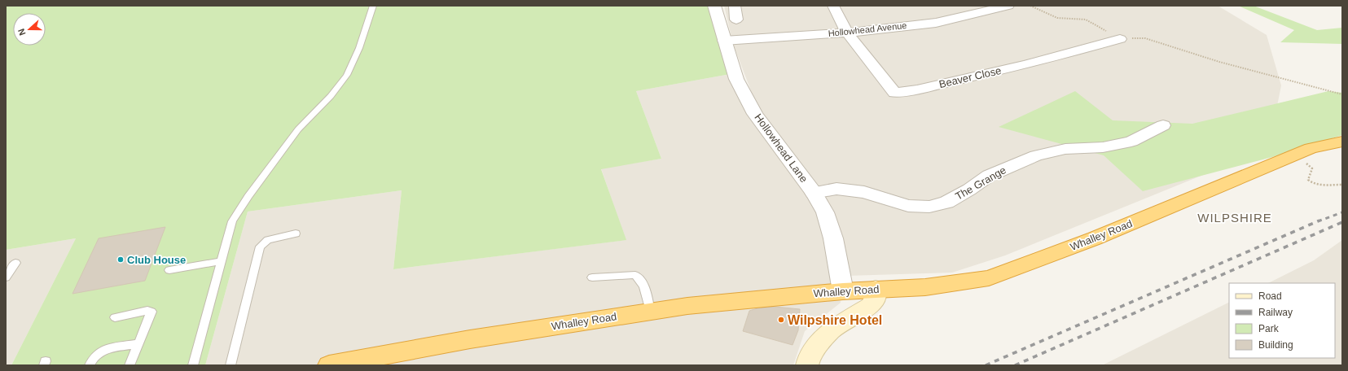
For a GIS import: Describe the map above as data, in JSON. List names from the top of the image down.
{
  "streets": {
    "highway": ["Whalley Road"],
    "street": [
      "Hollowhead Avenue",
      "Beaver Close",
      "Hollowhead Lane",
      "The Grange"
    ]
  },
  "crossings": [
    ["Hollowhead Avenue", "Beaver Close"],
    ["Hollowhead Avenue", "Hollowhead Lane"],
    ["Hollowhead Lane", "The Grange"],
    ["Hollowhead Lane", "Whalley Road"]
  ],
  "districts": ["WILPSHIRE"],
  "places": ["Club House", "Wilpshire Hotel"],
  "legend": [
    "Road",
    "Railway",
    "Park",
    "Building"
  ],
  "north": "left"
}
